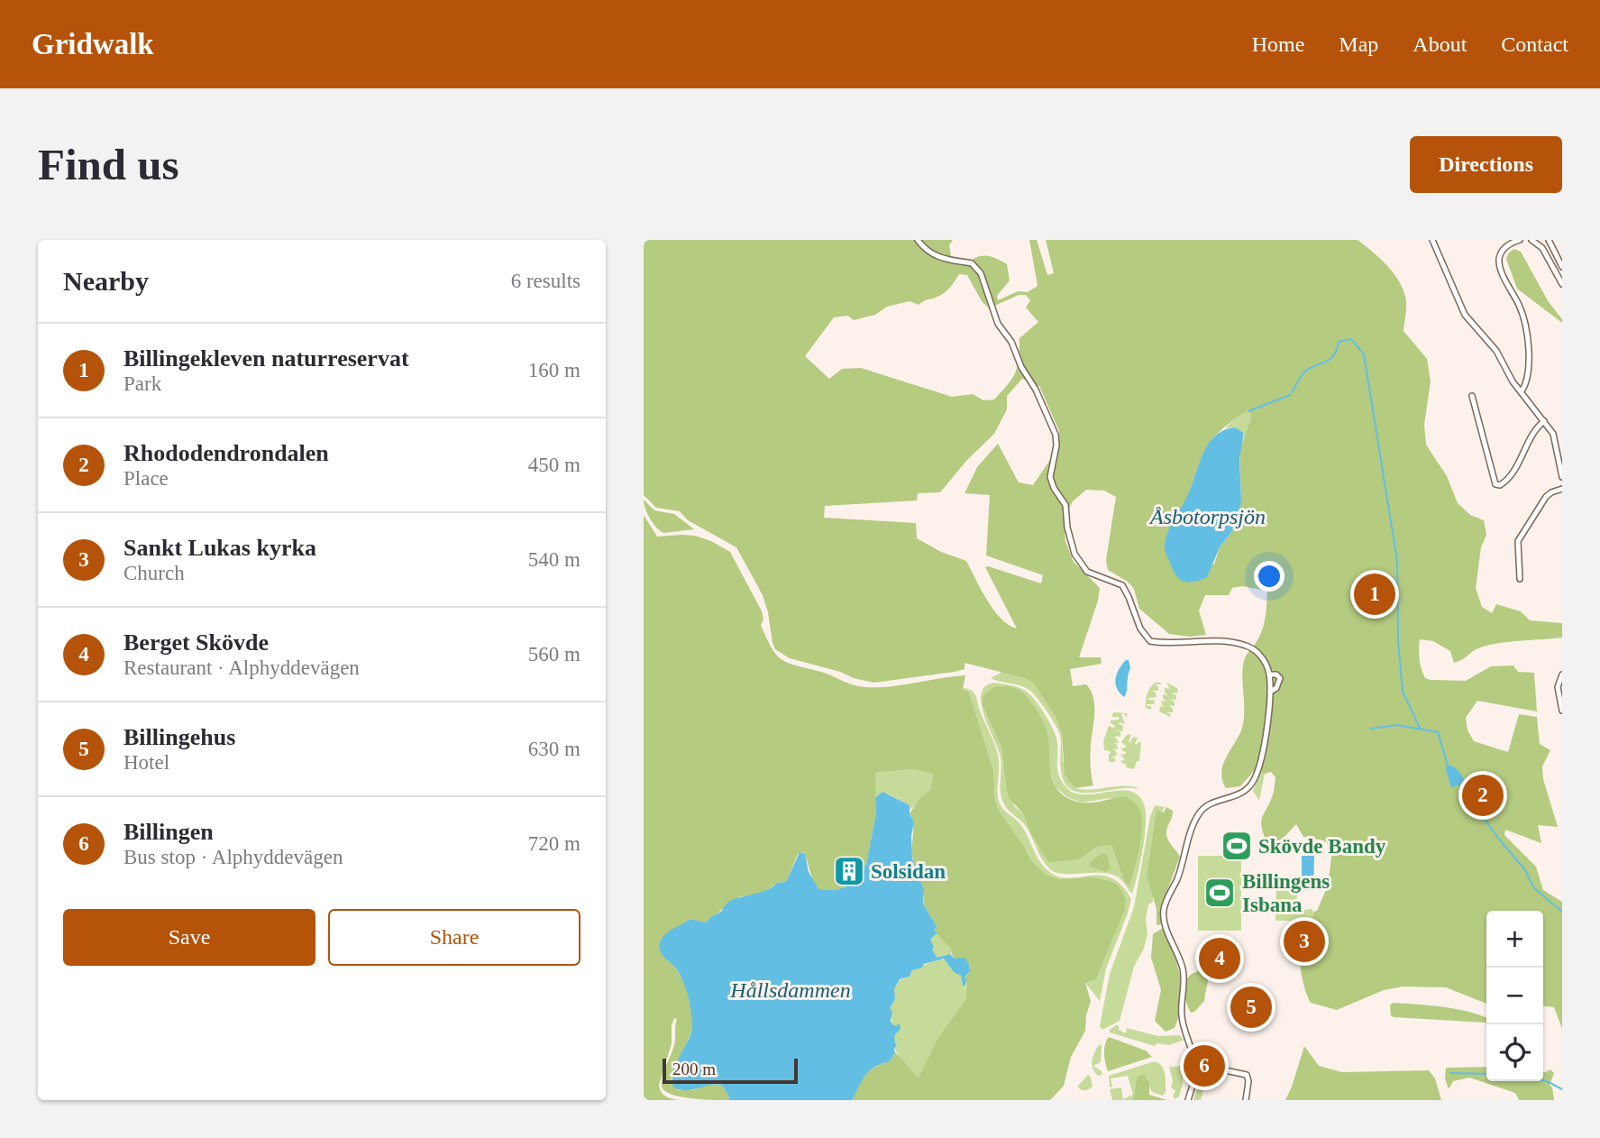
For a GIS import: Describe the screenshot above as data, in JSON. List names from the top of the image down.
{
  "water": ["Åsbotorpsjön", "Hållsdammen"],
  "places": {
    "sports": ["Skövde Bandy", "Billingens Isbana"],
    "building": ["Solsidan"]
  },
  "scale_bar": "200 m",
  "page": {
    "header": "Gridwalk",
    "nav": [
      "Home",
      "Map",
      "About",
      "Contact"
    ],
    "buttons": [
      "Directions",
      ["Save", "Share"]
    ],
    "title": "Find us",
    "heading": ["Nearby", "6 results"],
    "list": [
      {
        "mark": "1",
        "name": "Billingekleven naturreservat",
        "note": "Park",
        "value": "160 m"
      },
      {
        "mark": "2",
        "name": "Rhododendrondalen",
        "note": "Place",
        "value": "450 m"
      },
      {
        "mark": "3",
        "name": "Sankt Lukas kyrka",
        "note": "Church",
        "value": "540 m"
      },
      {
        "mark": "4",
        "name": "Berget Skövde",
        "note": "Restaurant · Alphyddevägen",
        "value": "560 m"
      },
      {
        "mark": "5",
        "name": "Billingehus",
        "note": "Hotel",
        "value": "630 m"
      },
      {
        "mark": "6",
        "name": "Billingen",
        "note": "Bus stop · Alphyddevägen",
        "value": "720 m"
      }
    ],
    "pins": [
      "1",
      "2",
      "3",
      "4",
      "5",
      "6"
    ],
    "map_buttons": ["+", "−"],
    "scale": "200 m"
  }
}
